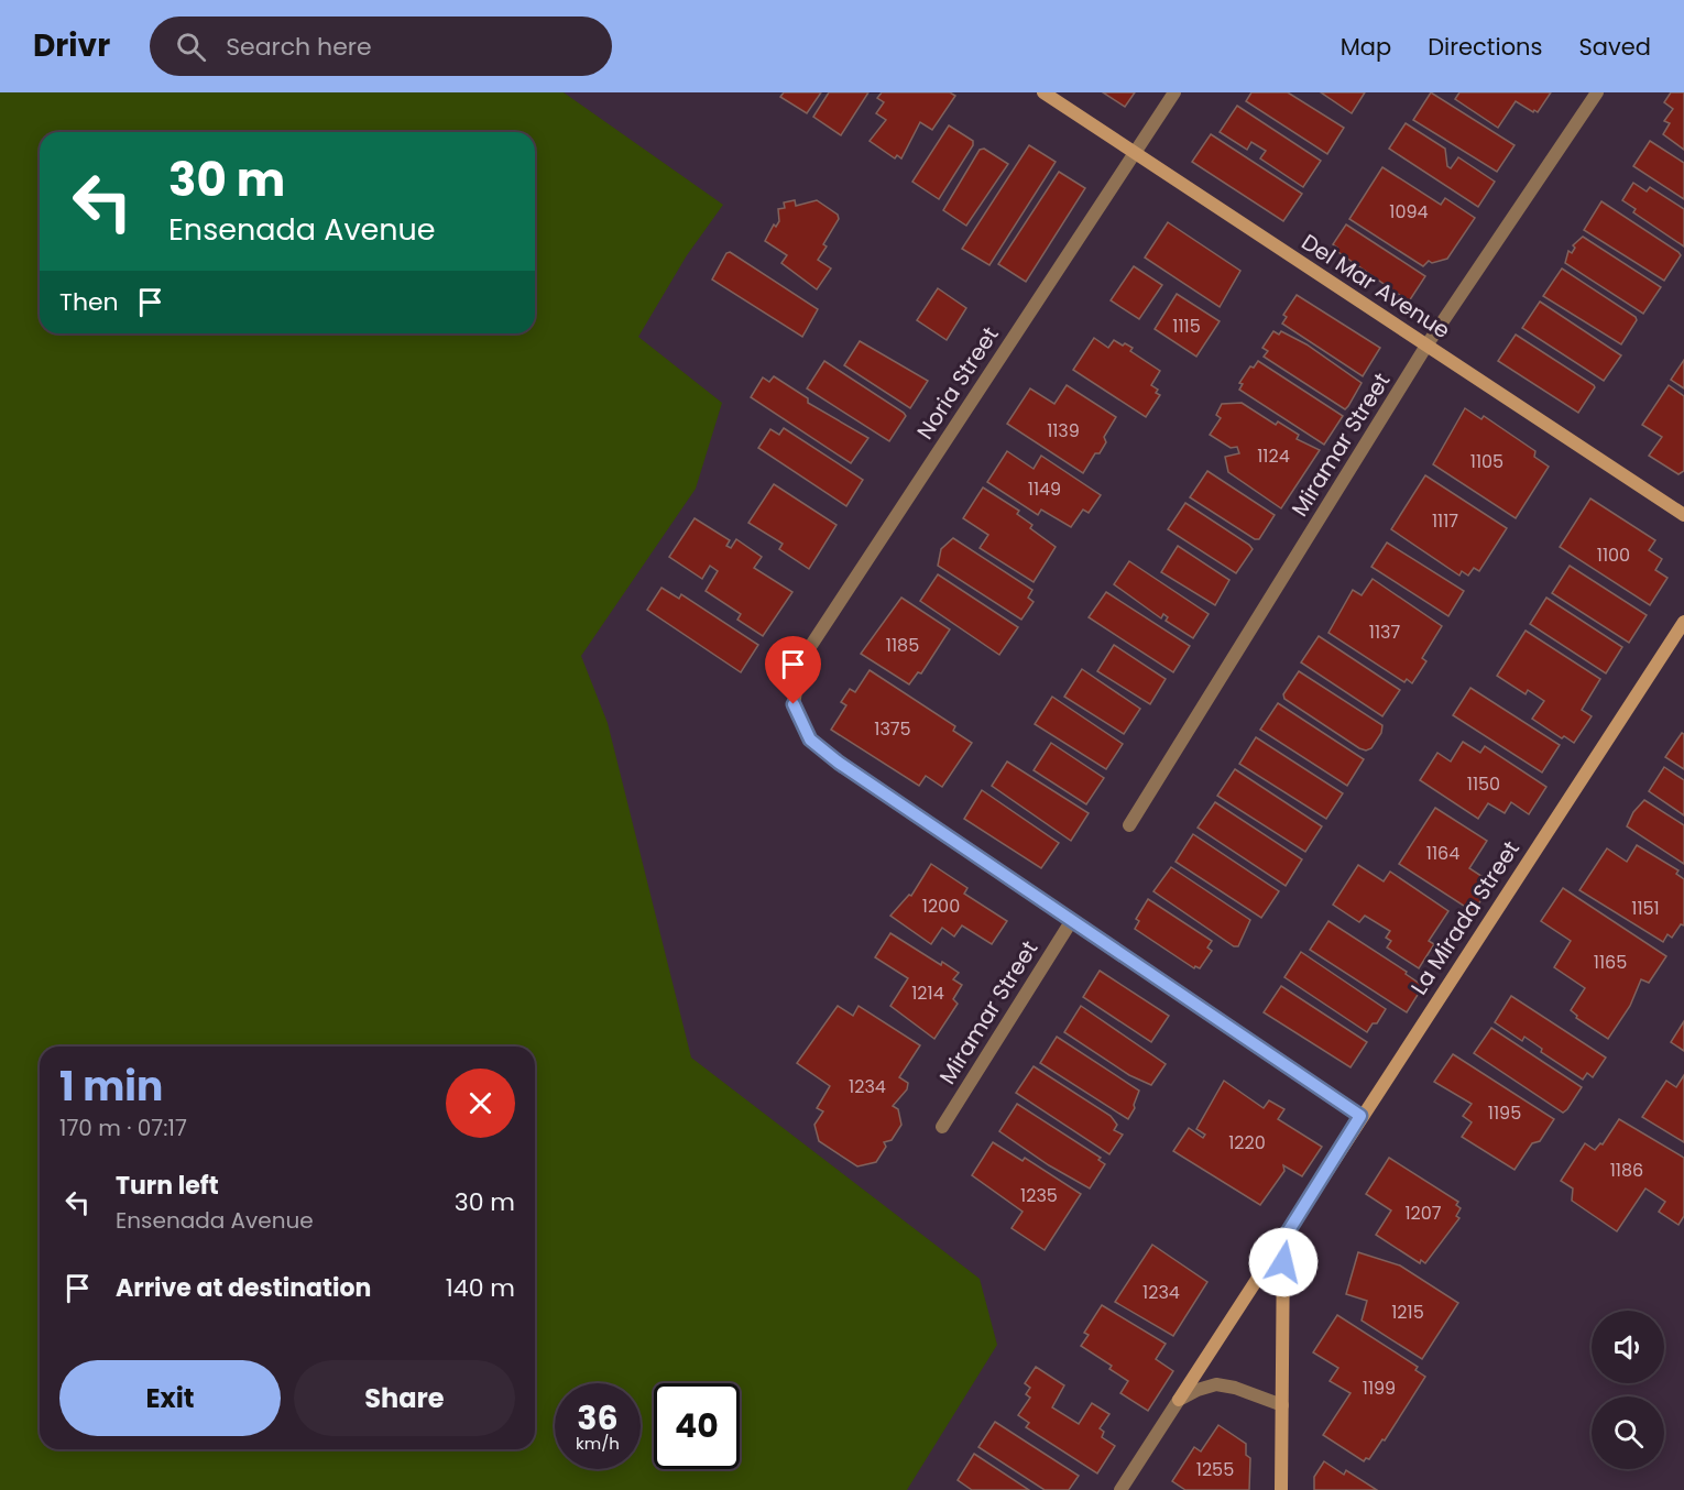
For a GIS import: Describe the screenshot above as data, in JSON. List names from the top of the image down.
{
  "streets": {
    "street": [
      "Del Mar Avenue",
      "Noria Street",
      "Miramar Street",
      "La Mirada Street"
    ]
  },
  "crossings": [
    ["Del Mar Avenue", "Noria Street"],
    ["Del Mar Avenue", "Miramar Street"],
    ["Noria Street", "Miramar Street"]
  ],
  "house_numbers": [
    "1094",
    "1115",
    "1139",
    "1124",
    "1105",
    "1149",
    "1117",
    "1100",
    "1137",
    "1185",
    "1375",
    "1150",
    "1164",
    "1200",
    "1151",
    "1165",
    "1214",
    "1234",
    "1195",
    "1220",
    "1186",
    "1235",
    "1207",
    "1234",
    "1215",
    "1199",
    "1255"
  ],
  "page": {
    "header": "Drivr",
    "search": "Search here",
    "nav": ["Map", "Directions", "Saved"],
    "turn": ["30 m", "Ensenada Avenue"],
    "then": "Then",
    "heading": ["1 min", "170 m · 07:17"],
    "list": [
      {
        "name": "Turn left",
        "note": "Ensenada Avenue",
        "value": "30 m"
      },
      {
        "name": "Arrive at destination",
        "value": "140 m"
      }
    ],
    "buttons": ["Exit", "Share"],
    "speed": "36 km/h",
    "limit": "40"
  }
}
